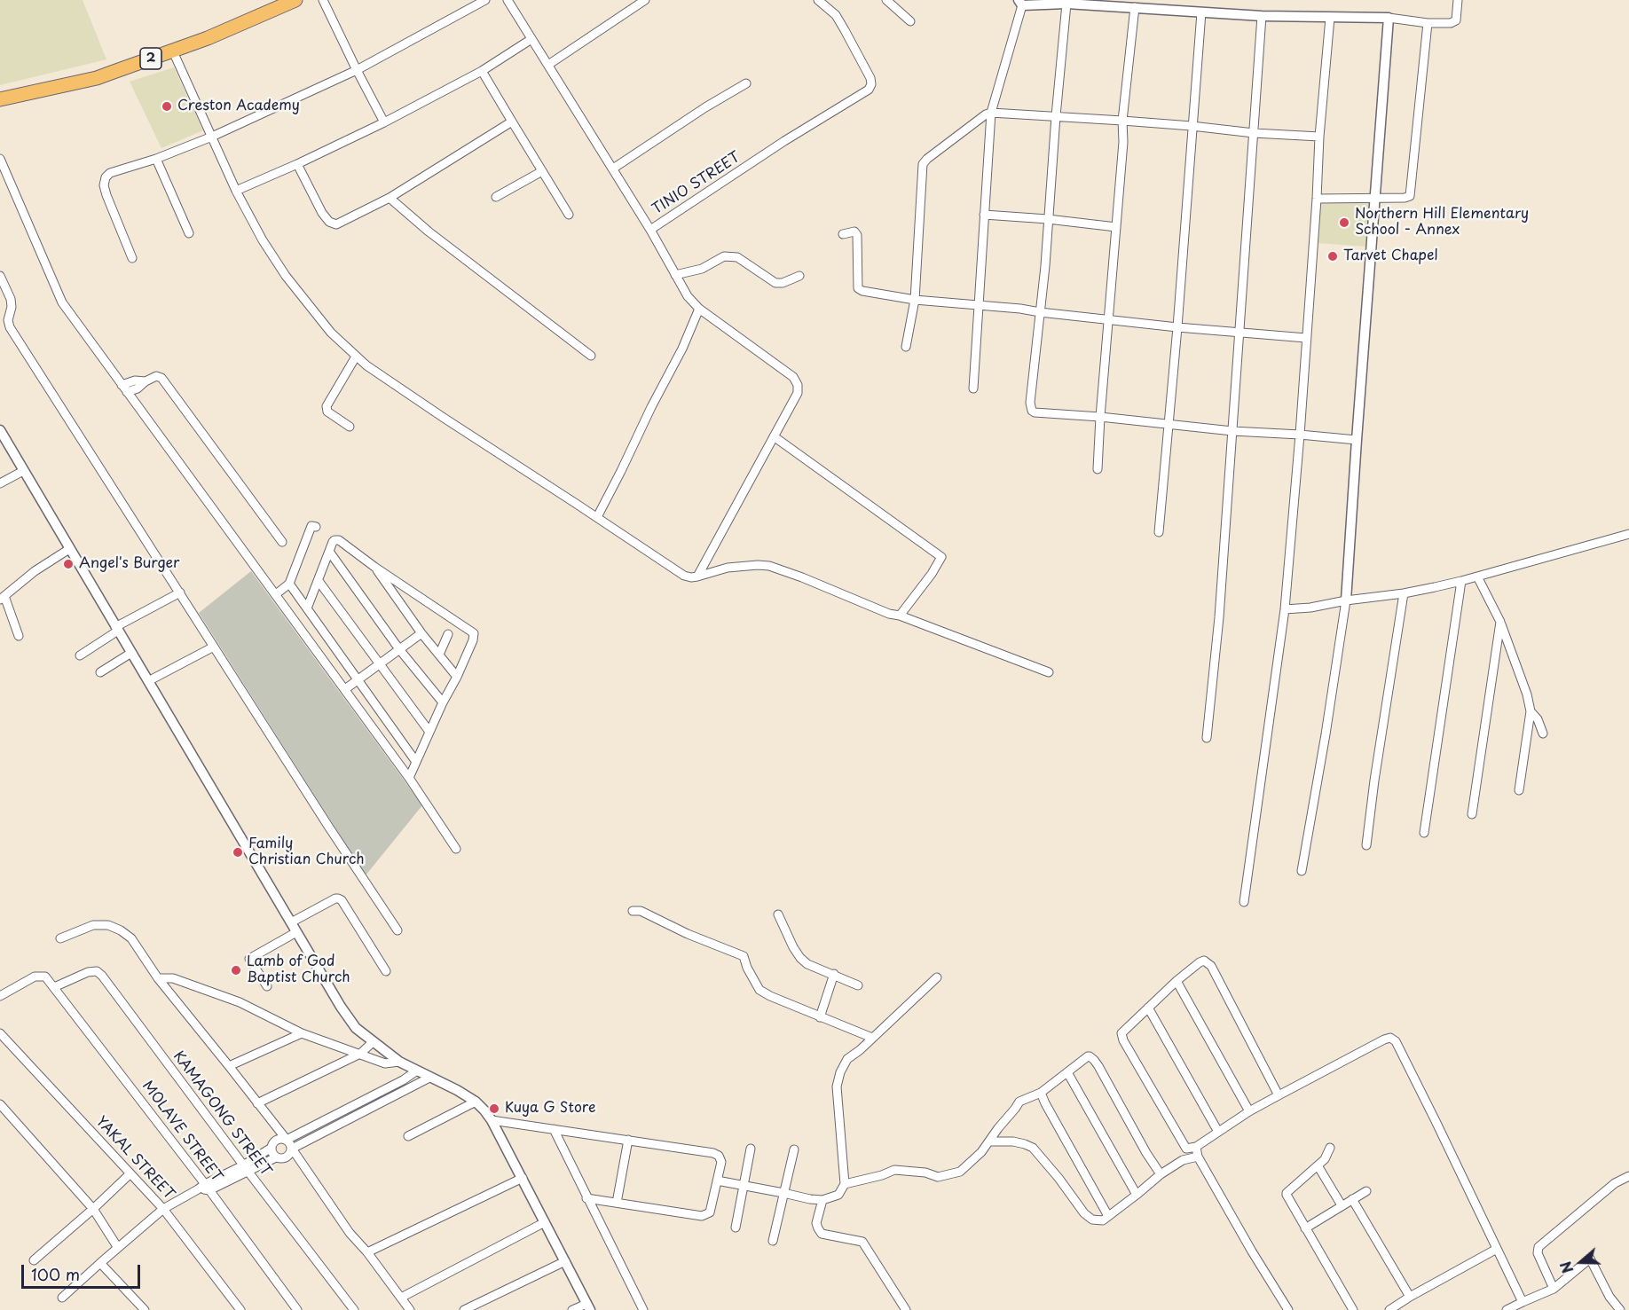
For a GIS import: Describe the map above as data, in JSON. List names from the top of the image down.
{
  "streets": {
    "highway": ["2"],
    "street": [
      "TINIO STREET",
      "KAMAGONG STREET",
      "MOLAVE STREET",
      "YAKAL STREET"
    ]
  },
  "crossings": [
    ["KAMAGONG STREET", "MOLAVE STREET"]
  ],
  "places": [
    "Creston Academy",
    "Northern Hill Elementary School - Annex",
    "Tarvet Chapel",
    "Angel's Burger",
    "Family Christian Church",
    "Lamb of God Baptist Church",
    "Kuya G Store"
  ],
  "scale_bar": "100 m",
  "north": "left"
}
